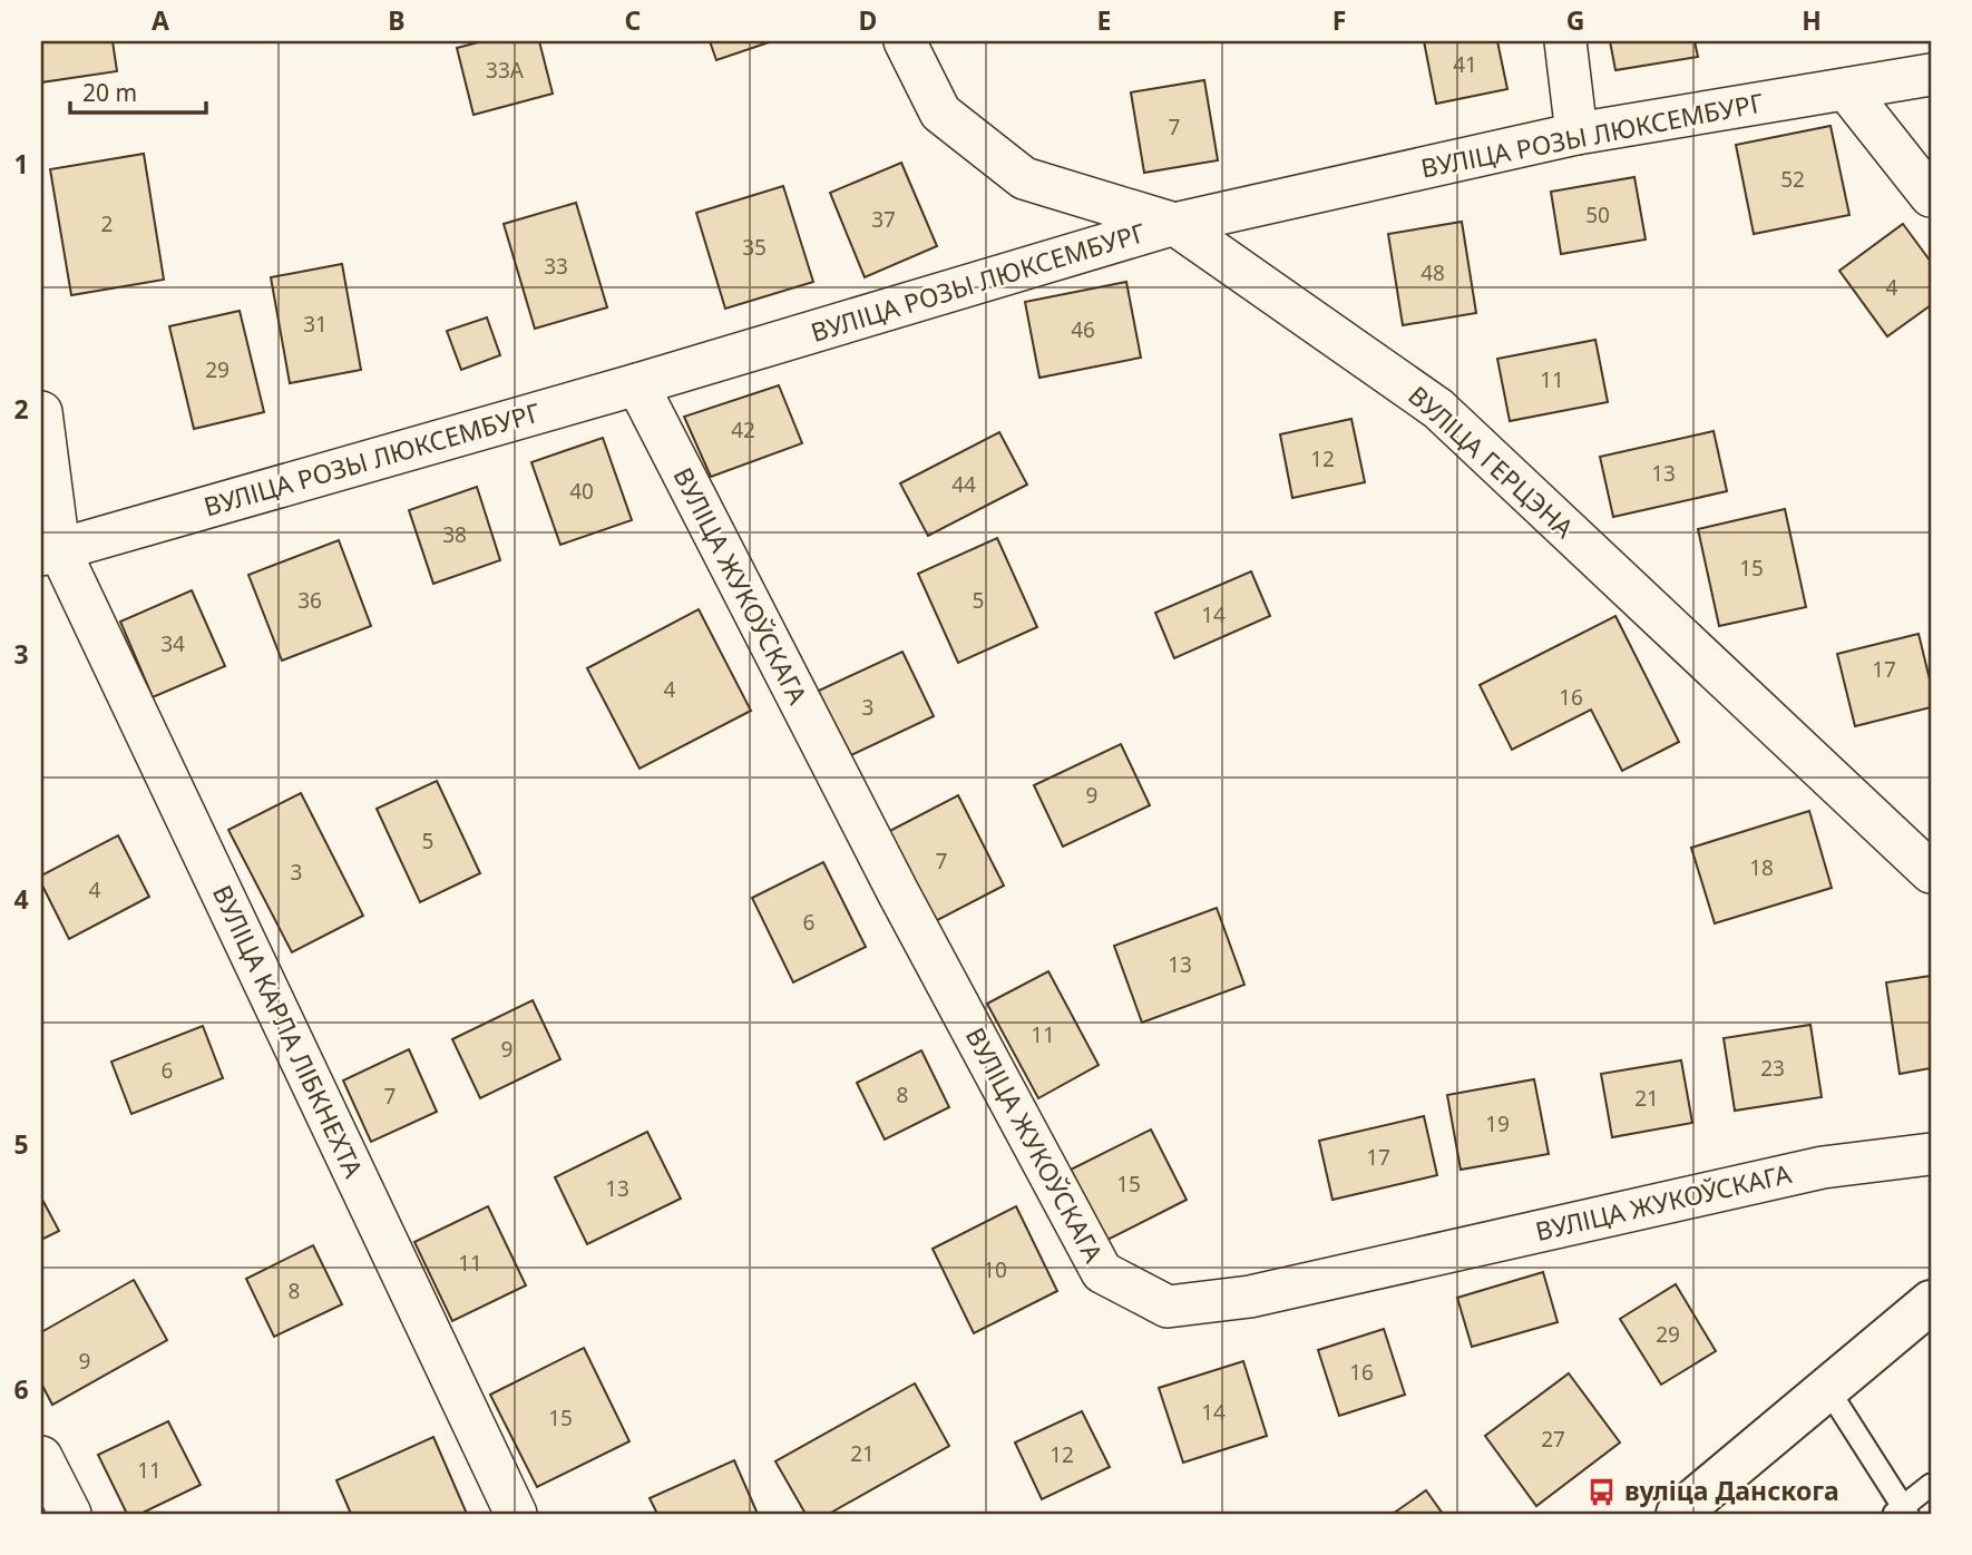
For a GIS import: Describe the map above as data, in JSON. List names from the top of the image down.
{
  "streets": {
    "street": [
      "ВУЛІЦА РОЗЫ ЛЮКСЕМБУРГ",
      "ВУЛІЦА ГЕРЦЭНА",
      "ВУЛІЦА ЖУКОЎСКАГА",
      "ВУЛІЦА КАРЛА ЛІБКНЕХТА"
    ]
  },
  "crossings": [
    ["ВУЛІЦА РОЗЫ ЛЮКСЕМБУРГ", "ВУЛІЦА ГЕРЦЭНА"],
    ["ВУЛІЦА РОЗЫ ЛЮКСЕМБУРГ", "ВУЛІЦА ЖУКОЎСКАГА"],
    ["ВУЛІЦА РОЗЫ ЛЮКСЕМБУРГ", "ВУЛІЦА КАРЛА ЛІБКНЕХТА"]
  ],
  "places": {
    "bus stop": ["вуліца Данскога"]
  },
  "house_numbers": [
    "41",
    "33А",
    "7",
    "52",
    "50",
    "37",
    "2",
    "35",
    "33",
    "48",
    "4",
    "31",
    "46",
    "29",
    "11",
    "42",
    "12",
    "13",
    "44",
    "40",
    "38",
    "15",
    "36",
    "5",
    "14",
    "34",
    "17",
    "4",
    "16",
    "3",
    "9",
    "5",
    "7",
    "18",
    "3",
    "4",
    "6",
    "13",
    "11",
    "9",
    "23",
    "6",
    "8",
    "7",
    "21",
    "19",
    "17",
    "15",
    "13",
    "11",
    "10",
    "8",
    "29",
    "9",
    "16",
    "14",
    "15",
    "27",
    "21",
    "12",
    "11"
  ],
  "scale_bar": "20 m",
  "grid": {
    "columns": [
      "A",
      "B",
      "C",
      "D",
      "E",
      "F",
      "G",
      "H"
    ],
    "rows": [
      "1",
      "2",
      "3",
      "4",
      "5",
      "6"
    ]
  }
}
